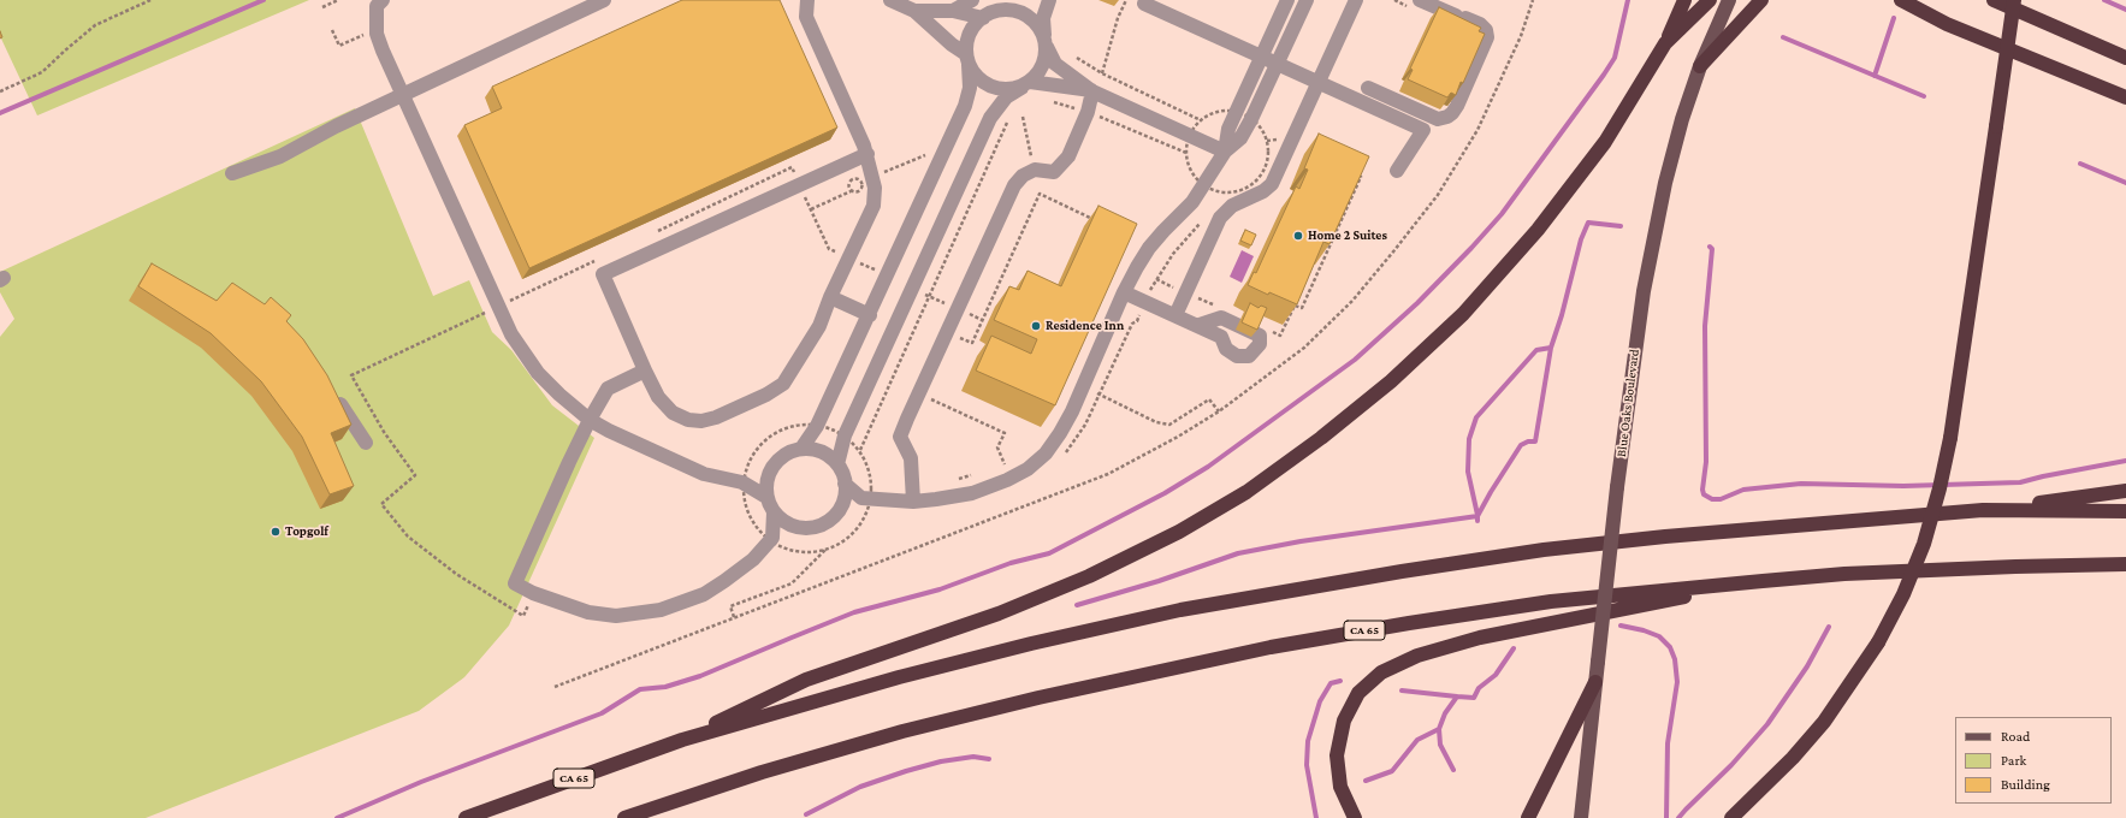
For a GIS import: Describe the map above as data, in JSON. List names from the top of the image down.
{
  "streets": {
    "highway": ["CA 65"],
    "main road": ["Blue Oaks Boulevard"]
  },
  "places": ["Home 2 Suites", "Residence Inn", "Topgolf"],
  "legend": ["Road", "Park", "Building"]
}
